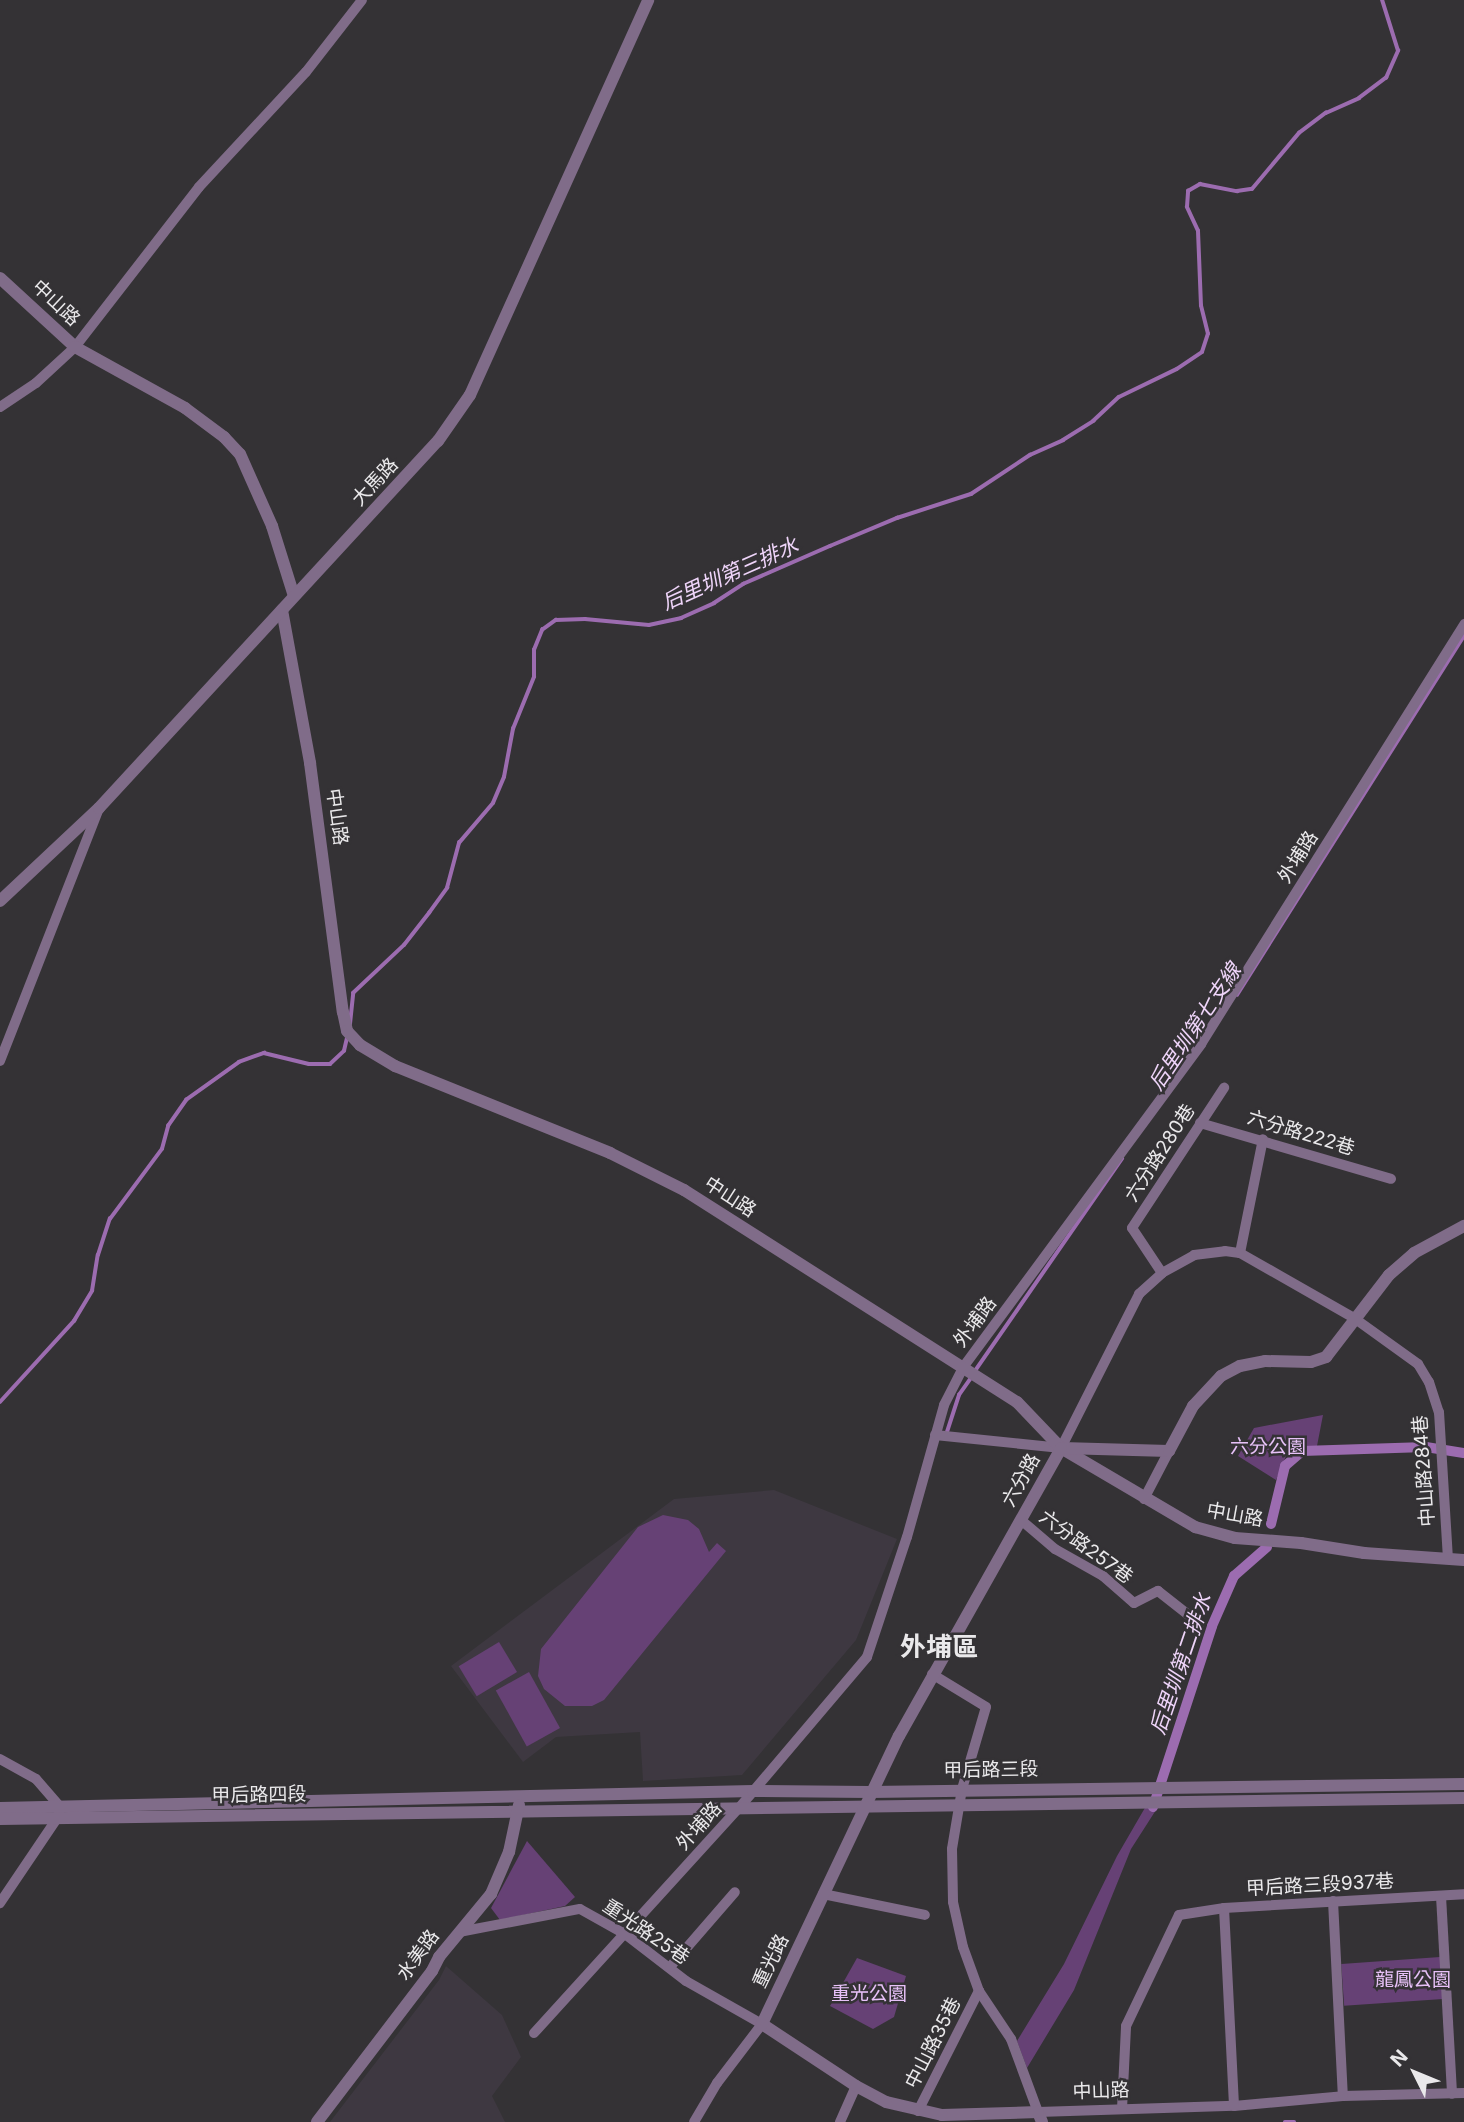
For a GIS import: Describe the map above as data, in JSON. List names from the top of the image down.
{
  "streets": {
    "street": [
      "中山路",
      "大馬路",
      "外埔路",
      "六分路222巷",
      "六分路280巷",
      "中山路284巷",
      "六分路",
      "六分路257巷",
      "甲后路三段",
      "甲后路四段",
      "甲后路三段937巷",
      "重光路25巷",
      "水美路",
      "重光路",
      "中山路35巷"
    ]
  },
  "crossings": [
    ["中山路", "大馬路"],
    ["中山路", "外埔路"],
    ["中山路", "中山路284巷"],
    ["中山路", "六分路"],
    ["中山路", "甲后路三段937巷"],
    ["中山路", "重光路25巷"],
    ["中山路", "重光路"],
    ["中山路", "中山路35巷"],
    ["外埔路", "甲后路三段"],
    ["外埔路", "重光路25巷"],
    ["六分路222巷", "六分路280巷"],
    ["六分路", "六分路257巷"],
    ["六分路", "甲后路三段"],
    ["六分路", "重光路"],
    ["甲后路三段", "甲后路四段"],
    ["甲后路三段", "水美路"],
    ["甲后路三段", "重光路"],
    ["甲后路四段", "水美路"],
    ["重光路25巷", "水美路"],
    ["重光路25巷", "重光路"]
  ],
  "districts": ["外埔區"],
  "water": ["后里圳第三排水", "后里圳第七支線", "后里圳第二排水"],
  "parks": ["六分公園", "龍鳳公園", "重光公園"],
  "north": "top left"
}
